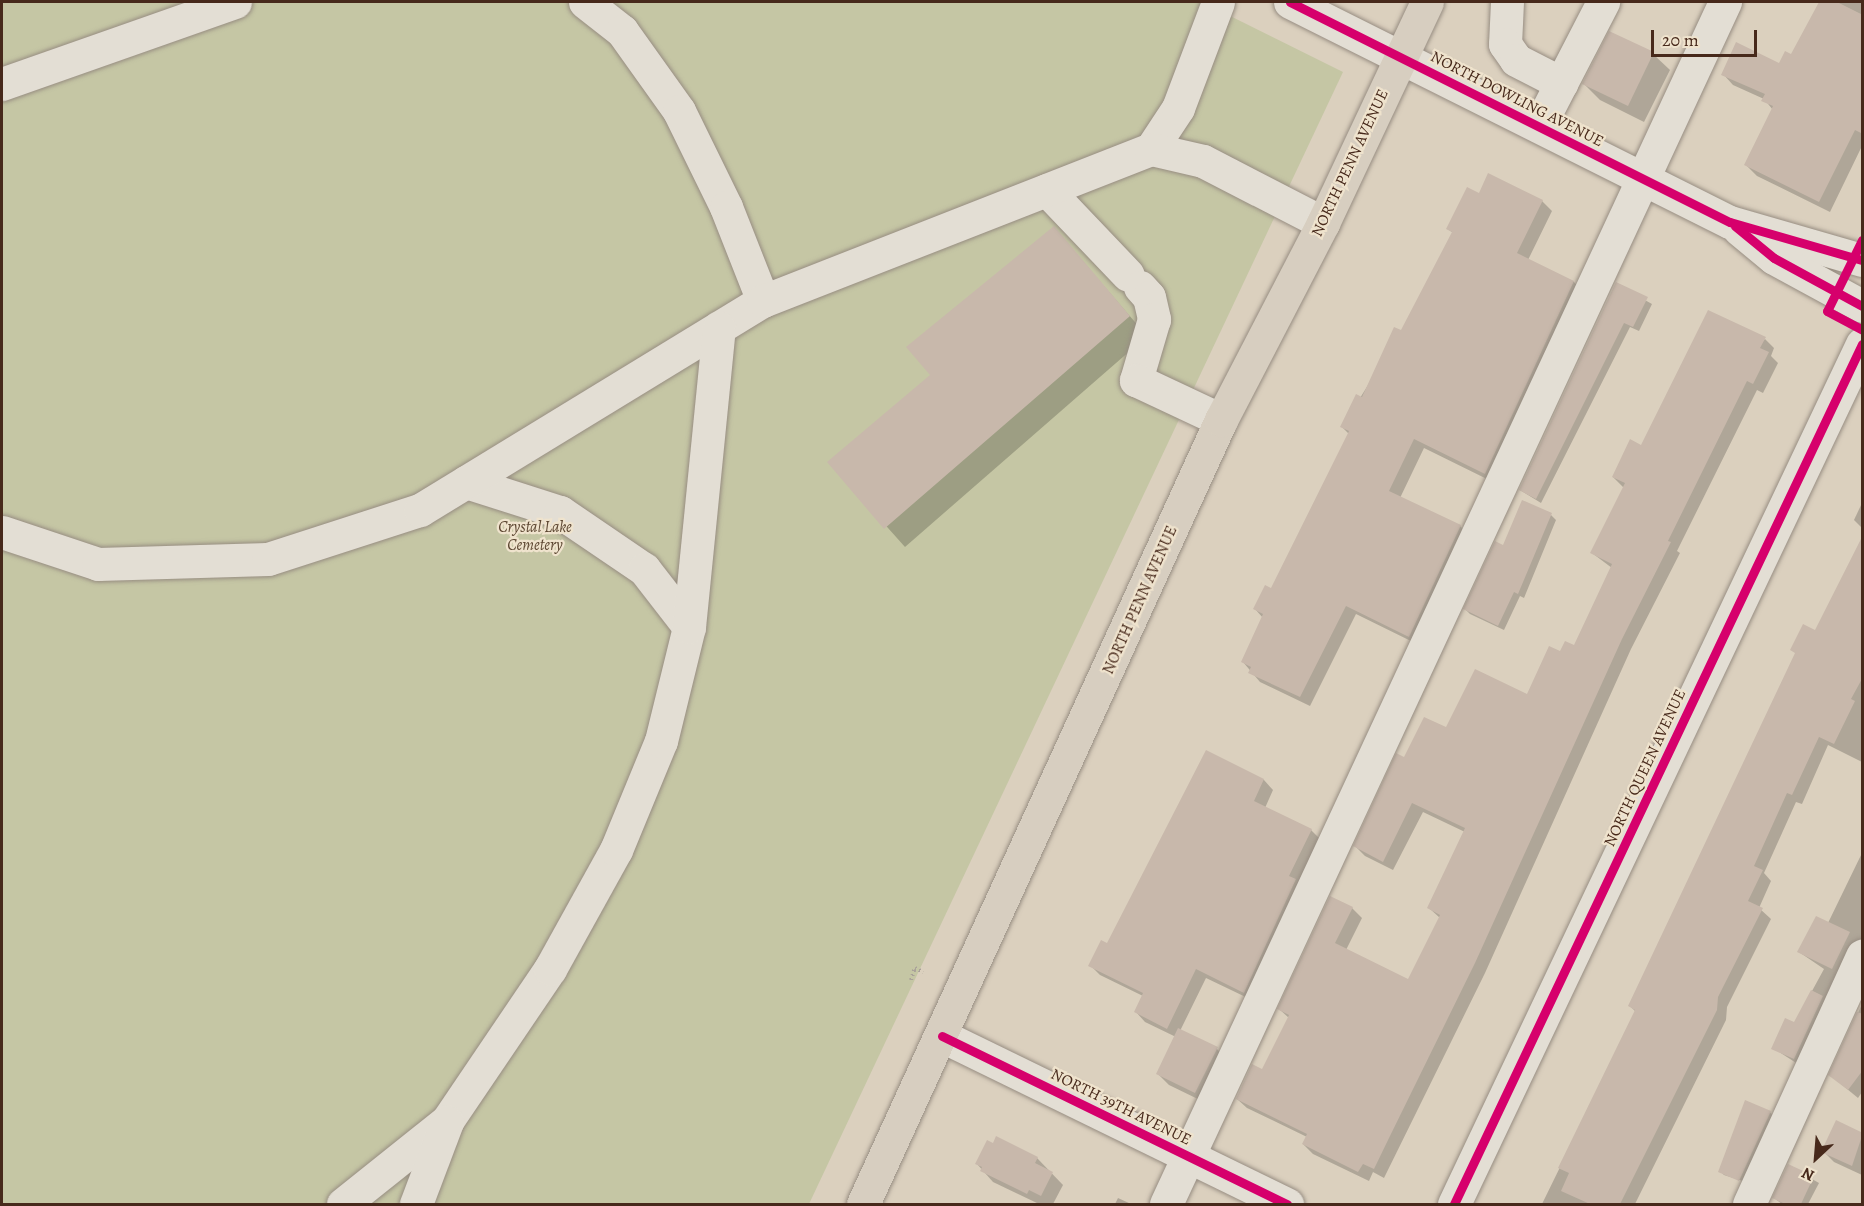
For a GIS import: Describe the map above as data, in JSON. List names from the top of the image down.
{
  "streets": {
    "main road": ["NORTH PENN AVENUE"],
    "street": ["NORTH DOWLING AVENUE", "NORTH QUEEN AVENUE", "NORTH 39TH AVENUE"]
  },
  "crossings": [
    ["NORTH DOWLING AVENUE", "NORTH PENN AVENUE"],
    ["NORTH PENN AVENUE", "NORTH 39TH AVENUE"]
  ],
  "parks": ["Crystal Lake Cemetery"],
  "scale_bar": "20 m",
  "north": "bottom left"
}
